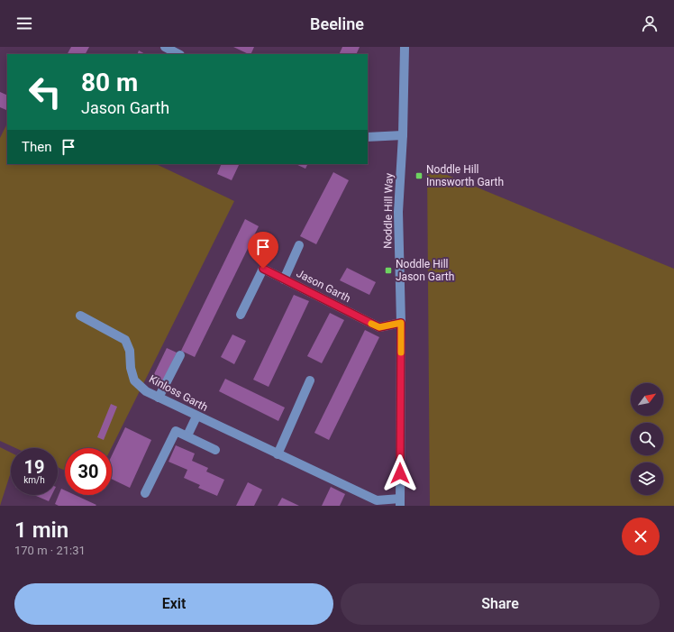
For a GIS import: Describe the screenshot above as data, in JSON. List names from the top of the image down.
{
  "streets": {
    "street": ["Noddle Hill Way", "Jason Garth", "Kinloss Garth"]
  },
  "crossings": [
    ["Noddle Hill Way", "Jason Garth"],
    ["Noddle Hill Way", "Kinloss Garth"]
  ],
  "places": {
    "transit": ["Noddle Hill Innsworth Garth", "Noddle Hill Jason Garth"]
  },
  "north": "top right",
  "page": {
    "header": "Beeline",
    "turn": ["80 m", "Jason Garth"],
    "then": "Then",
    "speed": "19 km/h",
    "limit": "30",
    "heading": ["1 min", "170 m · 21:31"],
    "buttons": ["Exit", "Share"]
  }
}
